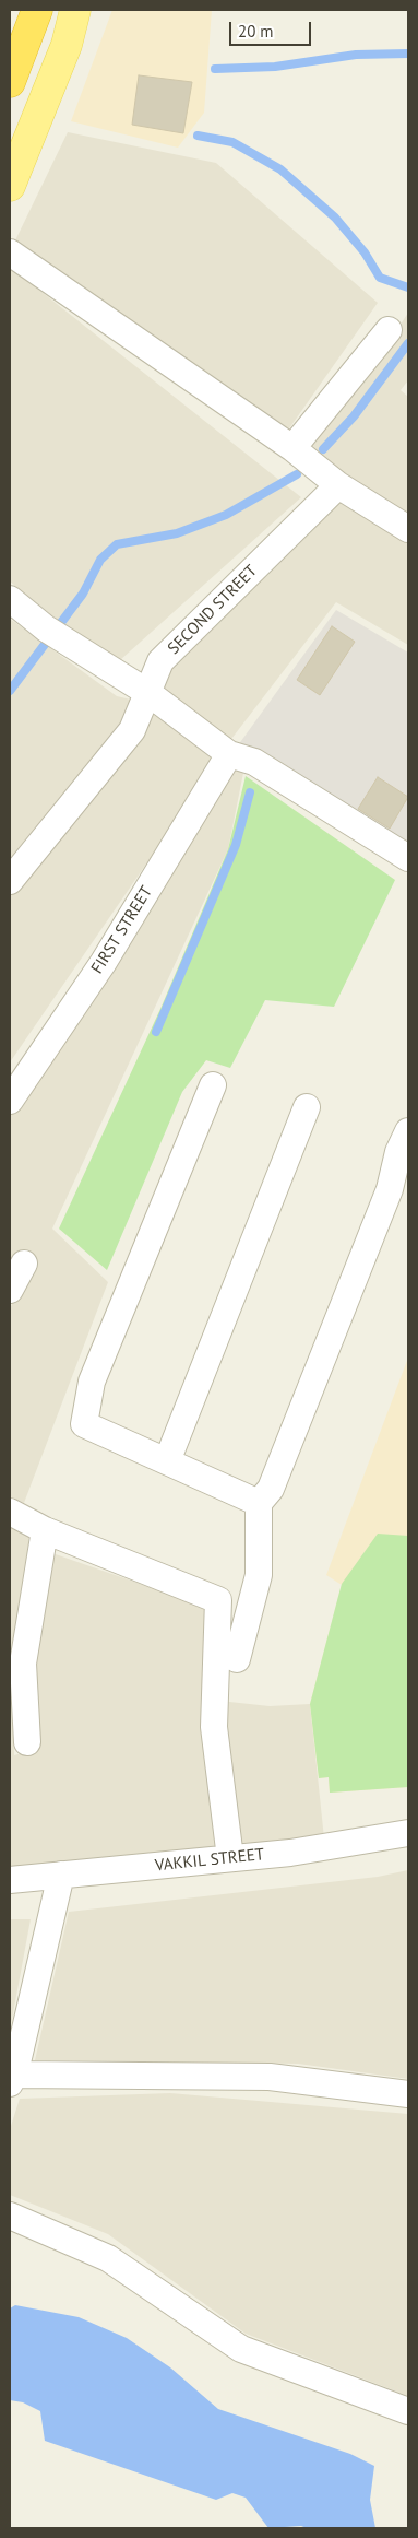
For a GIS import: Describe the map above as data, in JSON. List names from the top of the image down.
{
  "streets": {
    "street": ["SECOND STREET", "FIRST STREET", "VAKKIL STREET"]
  },
  "scale_bar": "20 m"
}
